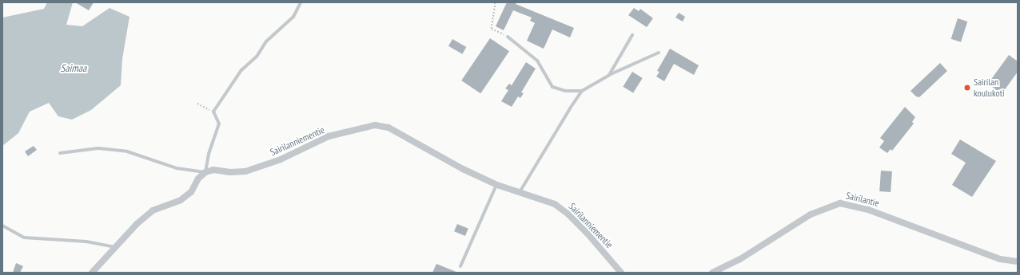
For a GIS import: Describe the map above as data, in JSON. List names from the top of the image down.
{
  "streets": {
    "street": ["Sairilanniementie", "Sairilantie"]
  },
  "water": ["Saimaa"],
  "places": ["Sairilan koulukoti"]
}
